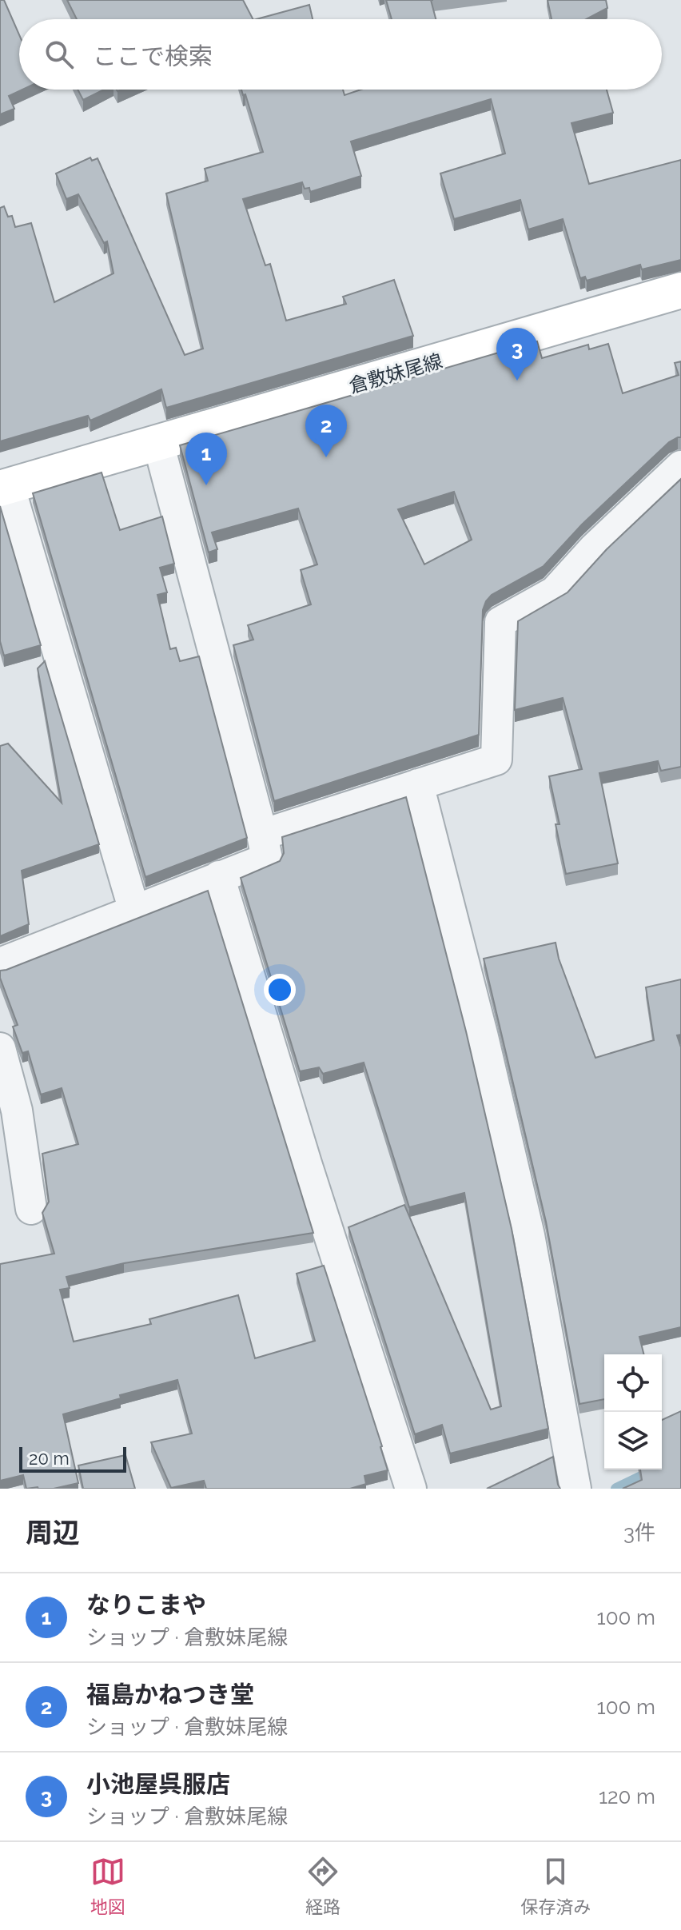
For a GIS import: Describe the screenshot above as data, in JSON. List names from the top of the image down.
{
  "streets": {
    "main road": ["倉敷妹尾線"]
  },
  "scale_bar": "20 m",
  "page": {
    "search": "ここで検索",
    "pins": ["3", "2", "1"],
    "scale": "20 m",
    "heading": ["周辺", "3件"],
    "list": [
      {
        "mark": "1",
        "name": "なりこまや",
        "note": "ショップ · 倉敷妹尾線",
        "value": "100 m"
      },
      {
        "mark": "2",
        "name": "福島かねつき堂",
        "note": "ショップ · 倉敷妹尾線",
        "value": "100 m"
      },
      {
        "mark": "3",
        "name": "小池屋呉服店",
        "note": "ショップ · 倉敷妹尾線",
        "value": "120 m"
      }
    ],
    "nav": ["地図", "経路", "保存済み"]
  }
}
